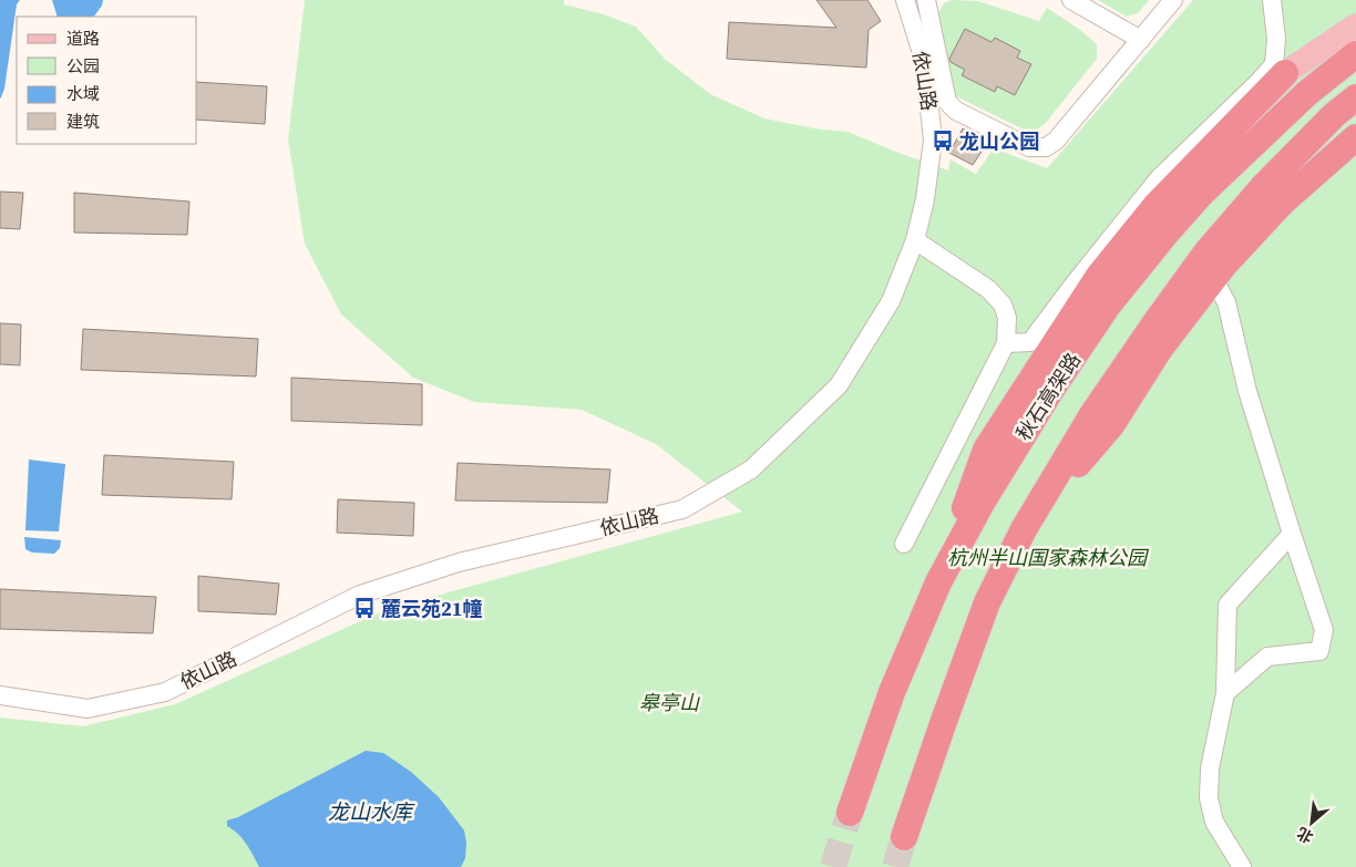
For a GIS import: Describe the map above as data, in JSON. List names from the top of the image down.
{
  "streets": {
    "highway": ["秋石高架路"],
    "street": ["依山路"]
  },
  "water": ["龙山水库"],
  "parks": ["杭州半山国家森林公园", "皋亭山"],
  "places": {
    "bus stop": ["龙山公园", "麓云苑21幢"]
  },
  "legend": [
    "道路",
    "公园",
    "水域",
    "建筑"
  ],
  "north": "bottom left"
}
